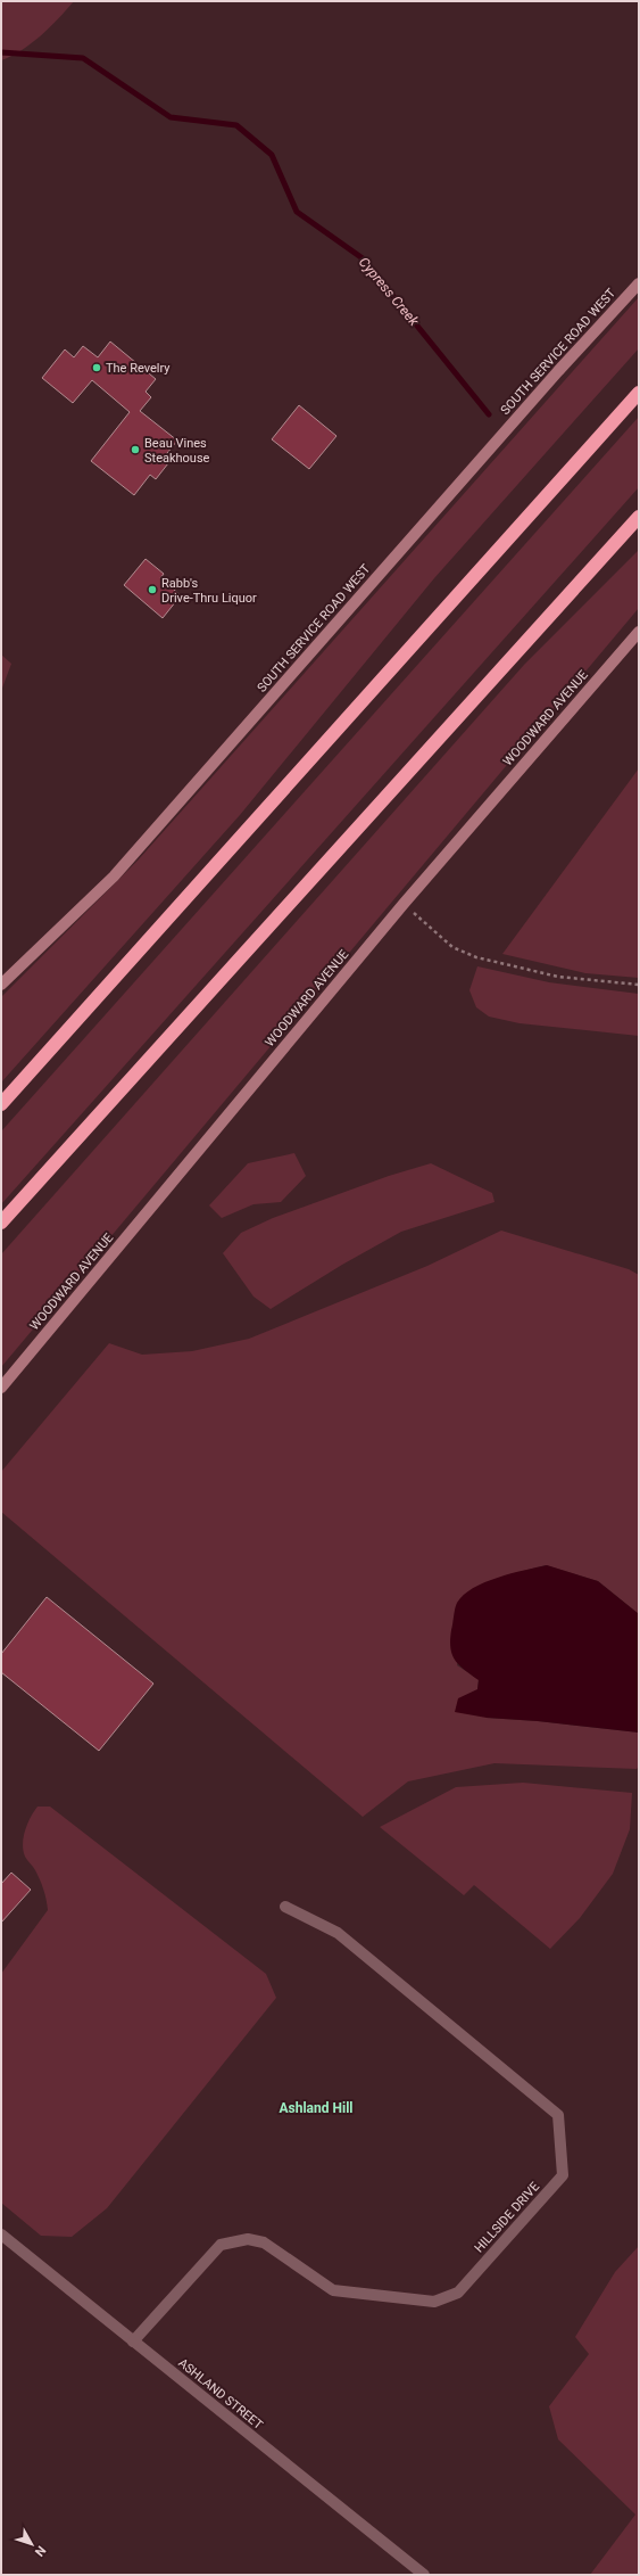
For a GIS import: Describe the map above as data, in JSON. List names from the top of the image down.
{
  "streets": {
    "main road": ["SOUTH SERVICE ROAD WEST", "WOODWARD AVENUE"],
    "street": ["HILLSIDE DRIVE", "ASHLAND STREET"]
  },
  "crossings": [
    ["HILLSIDE DRIVE", "ASHLAND STREET"]
  ],
  "districts": ["Ashland Hill"],
  "water": ["Cypress Creek"],
  "places": ["The Revelry", "Beau Vines Steakhouse", "Rabb's Drive-Thru Liquor"],
  "north": "bottom right"
}
